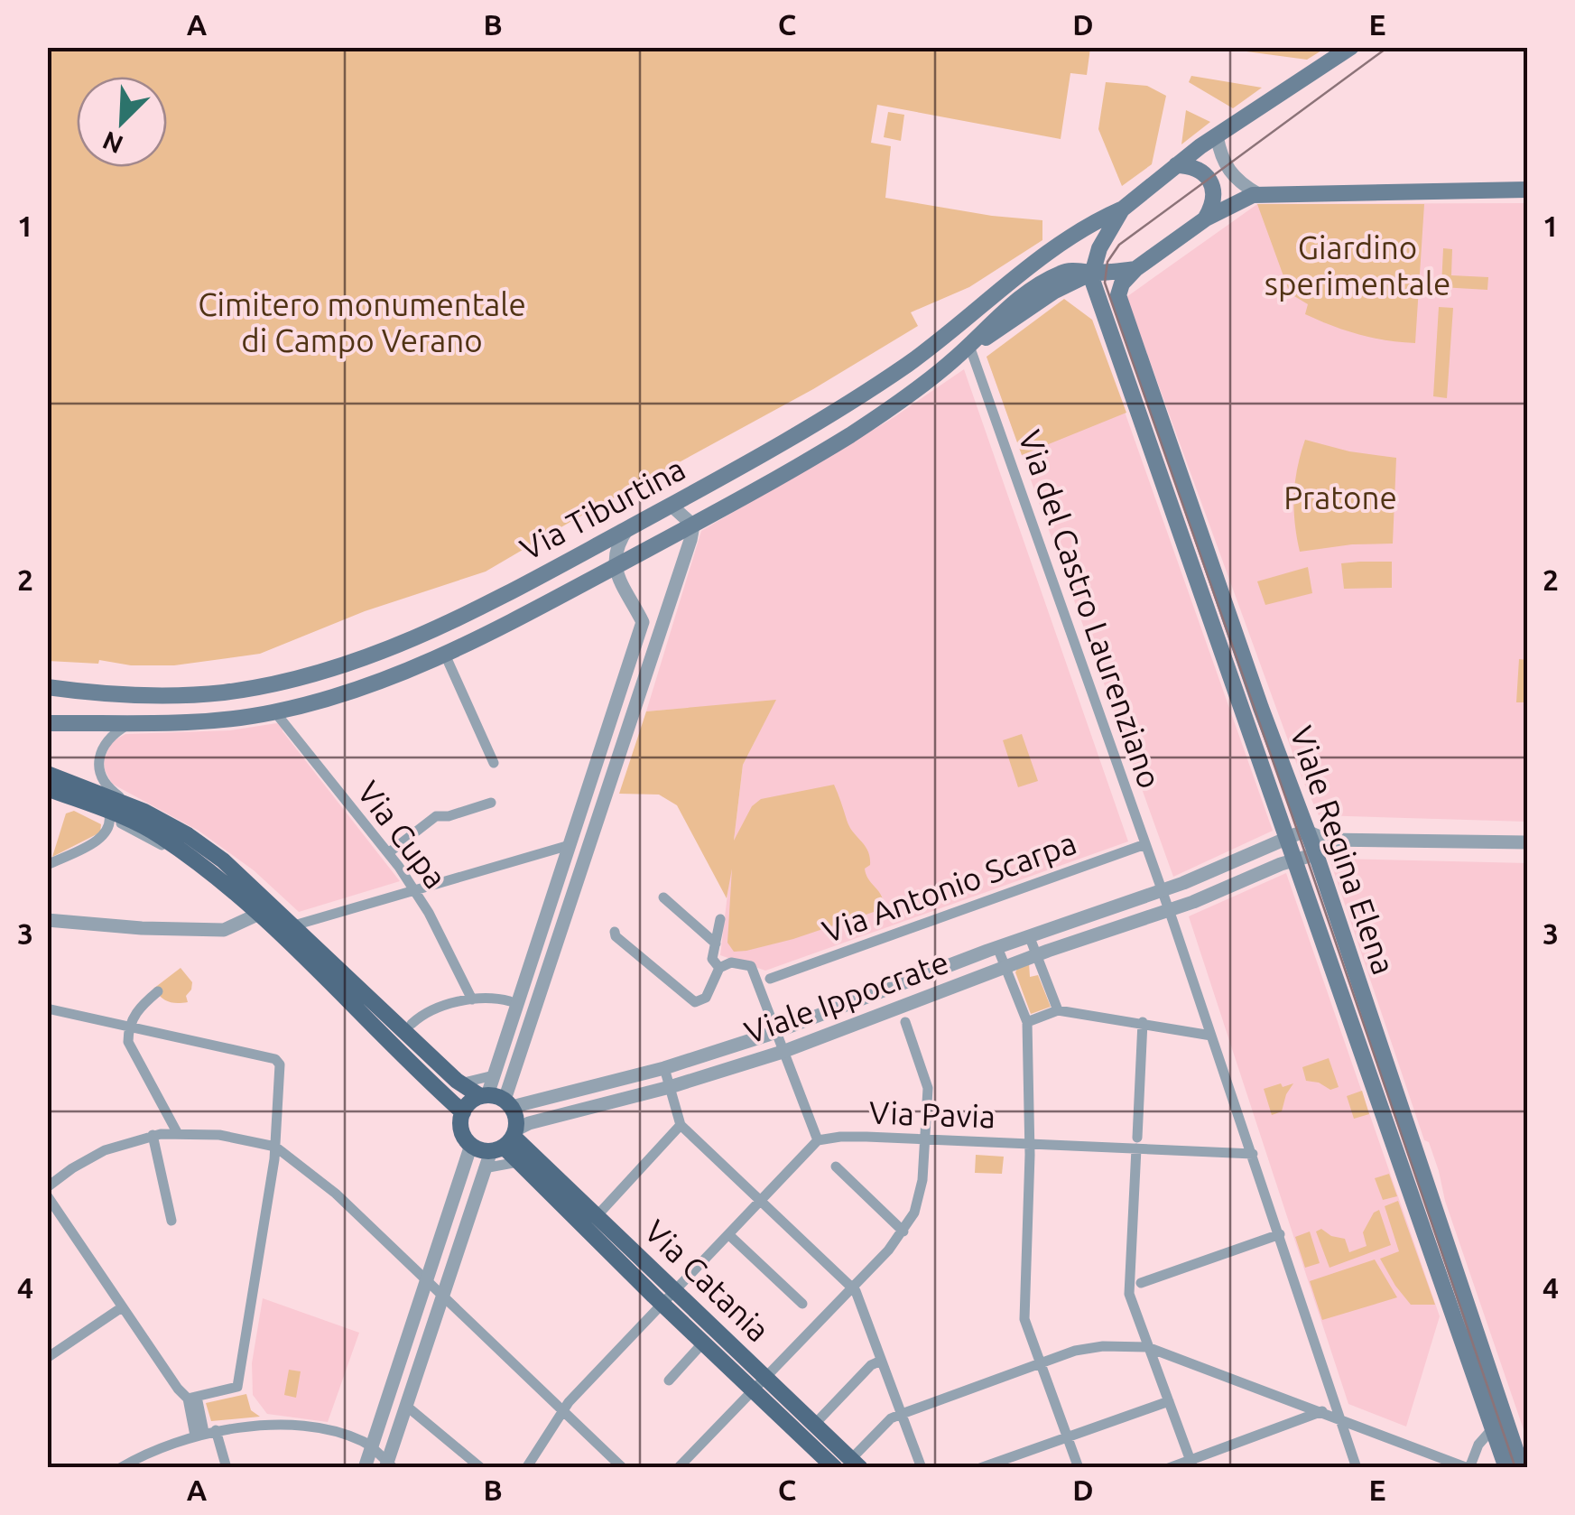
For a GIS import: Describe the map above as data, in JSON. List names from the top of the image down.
{
  "streets": {
    "main road": ["Via Tiburtina", "Viale Regina Elena", "Via Catania"],
    "street": [
      "Via del Castro Laurenziano",
      "Via Cupa",
      "Via Antonio Scarpa",
      "Viale Ippocrate",
      "Via Pavia"
    ]
  },
  "crossings": [
    ["Via Tiburtina", "Via del Castro Laurenziano"],
    ["Via Tiburtina", "Via Cupa"],
    ["Via Tiburtina", "Viale Regina Elena"],
    ["Via del Castro Laurenziano", "Via Antonio Scarpa"],
    ["Via del Castro Laurenziano", "Viale Ippocrate"],
    ["Via del Castro Laurenziano", "Via Pavia"],
    ["Viale Regina Elena", "Viale Ippocrate"],
    ["Viale Ippocrate", "Via Catania"]
  ],
  "parks": ["Giardino sperimentale", "Cimitero monumentale di Campo Verano", "Pratone"],
  "north": "bottom left",
  "grid": {
    "columns": [
      "A",
      "B",
      "C",
      "D",
      "E"
    ],
    "rows": [
      "1",
      "2",
      "3",
      "4"
    ]
  }
}
